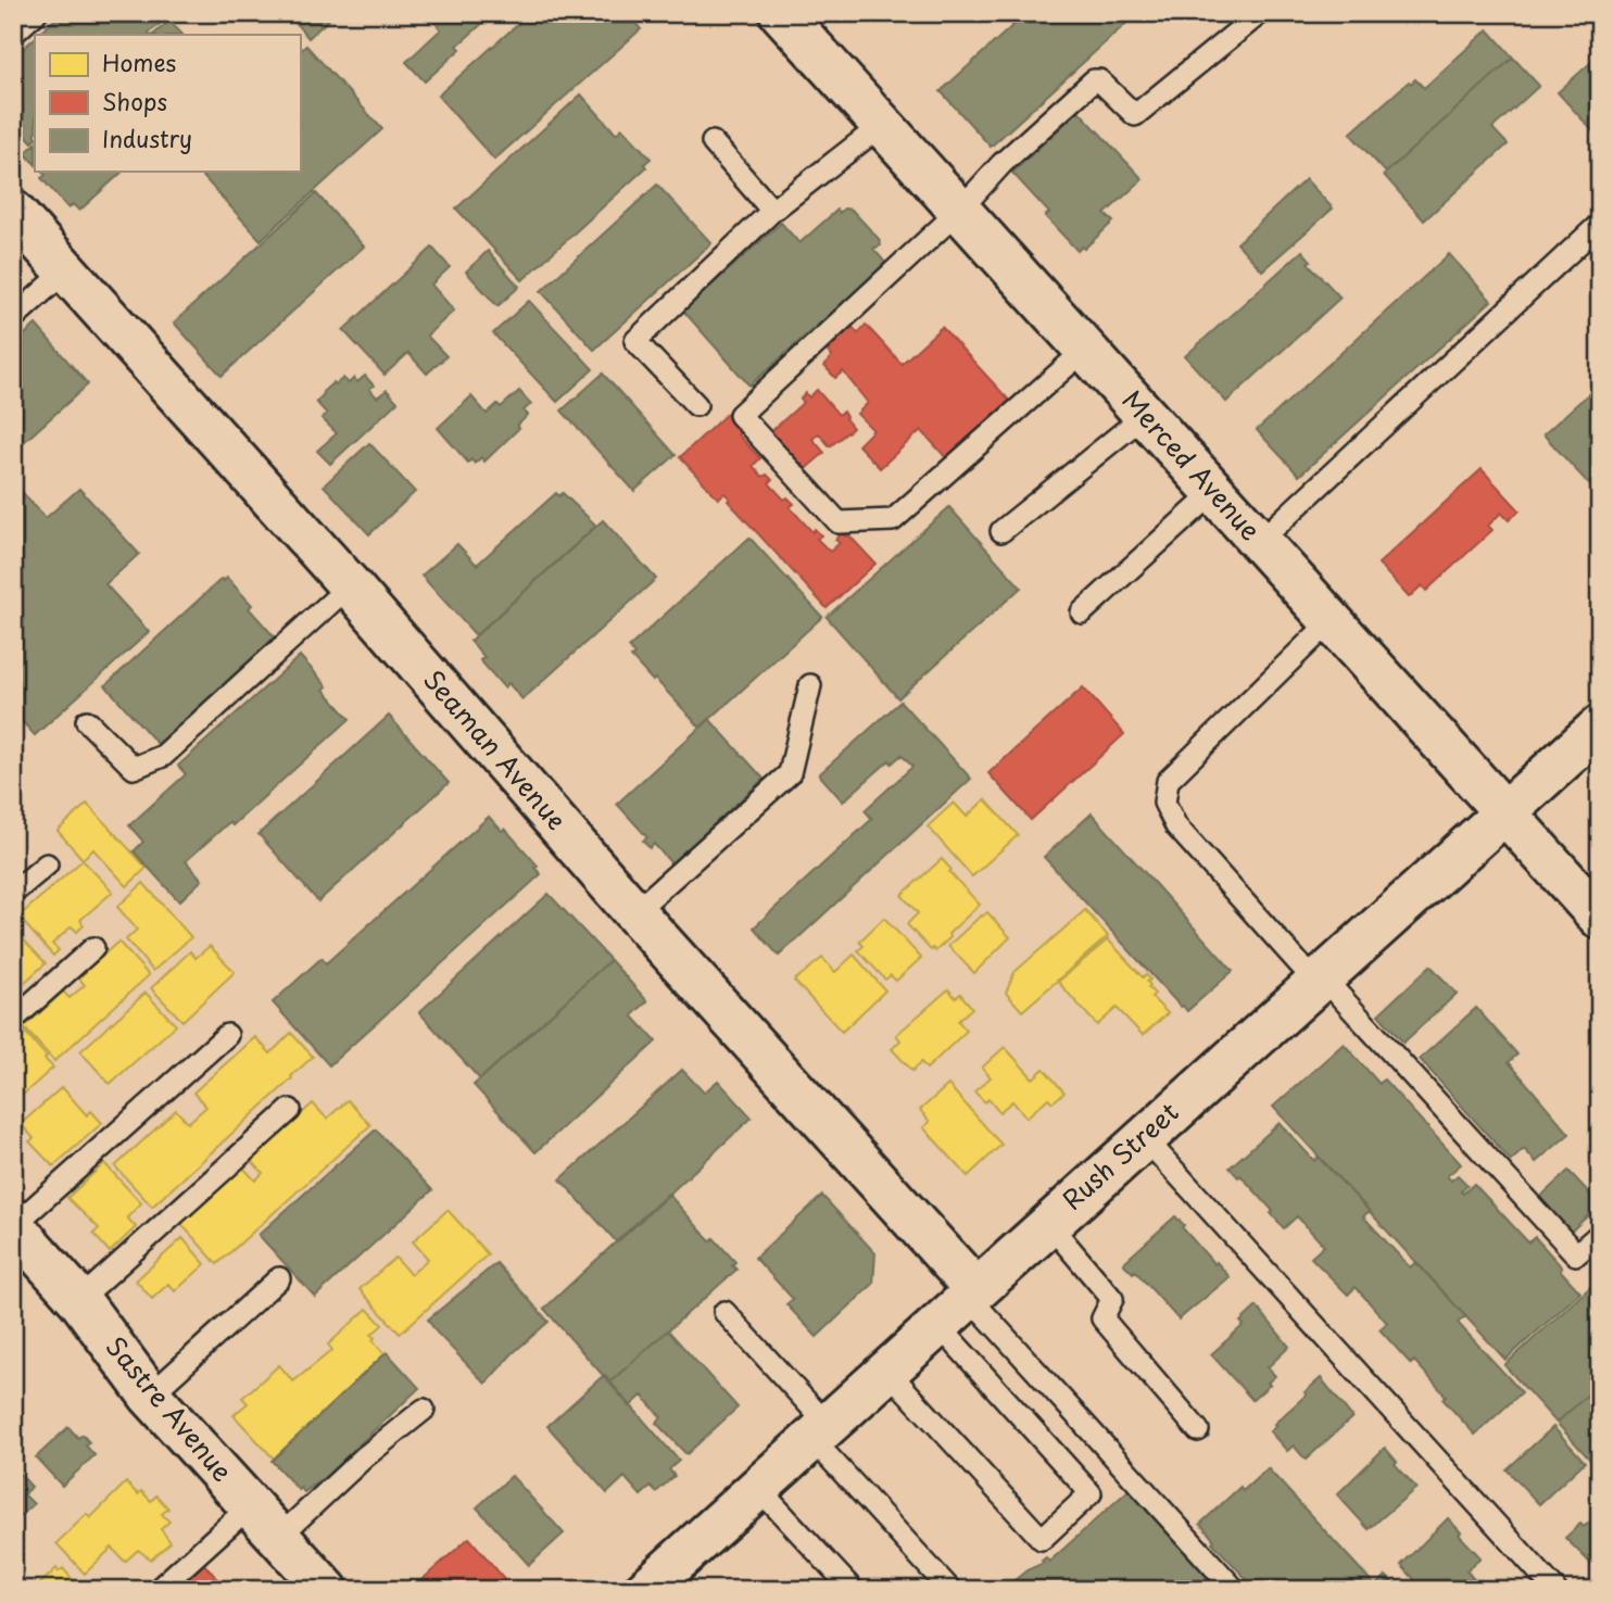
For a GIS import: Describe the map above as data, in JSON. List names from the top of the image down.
{
  "streets": {
    "street": [
      "Merced Avenue",
      "Seaman Avenue",
      "Rush Street",
      "Sastre Avenue"
    ]
  },
  "crossings": [
    ["Merced Avenue", "Rush Street"],
    ["Seaman Avenue", "Rush Street"]
  ],
  "legend": ["Homes", "Shops", "Industry"]
}
